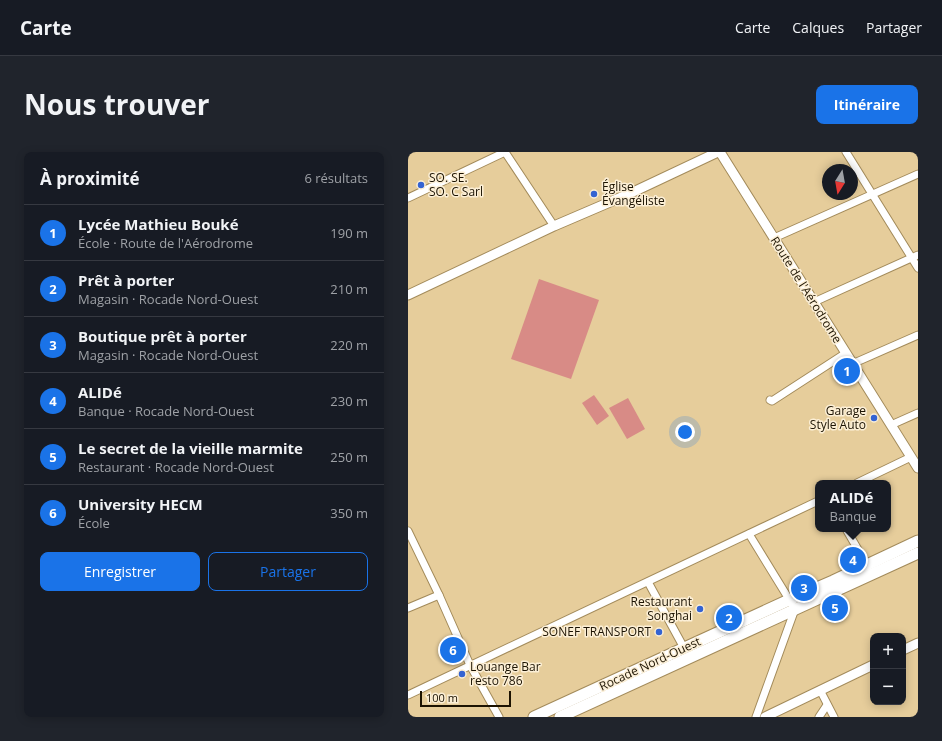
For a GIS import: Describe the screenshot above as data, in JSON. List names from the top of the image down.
{
  "streets": {
    "main road": ["Rocade Nord-Ouest"],
    "street": ["Route de l'Aérodrome"]
  },
  "places": [
    "SO. SE. SO. C Sarl",
    "Église Évangéliste",
    "Garage Style Auto",
    "Restaurant Songhai",
    "SONEF TRANSPORT",
    "Louange Bar resto 786"
  ],
  "scale_bar": "100 m",
  "north": "bottom",
  "page": {
    "header": "Carte",
    "nav": ["Carte", "Calques", "Partager"],
    "title": "Nous trouver",
    "buttons": [
      "Itinéraire",
      ["Enregistrer", "Partager"]
    ],
    "heading": ["À proximité", "6 résultats"],
    "list": [
      {
        "mark": "1",
        "name": "Lycée Mathieu Bouké",
        "note": "École · Route de l'Aérodrome",
        "value": "190 m"
      },
      {
        "mark": "2",
        "name": "Prêt à porter",
        "note": "Magasin · Rocade Nord-Ouest",
        "value": "210 m"
      },
      {
        "mark": "3",
        "name": "Boutique prêt à porter",
        "note": "Magasin · Rocade Nord-Ouest",
        "value": "220 m"
      },
      {
        "mark": "4",
        "name": "ALIDé",
        "note": "Banque · Rocade Nord-Ouest",
        "value": "230 m"
      },
      {
        "mark": "5",
        "name": "Le secret de la vieille marmite",
        "note": "Restaurant · Rocade Nord-Ouest",
        "value": "250 m"
      },
      {
        "mark": "6",
        "name": "University HECM",
        "note": "École",
        "value": "350 m"
      }
    ],
    "pins": [
      "1",
      "4",
      "3",
      "5",
      "2",
      "6"
    ],
    "popup": ["ALIDé", "Banque"],
    "map_buttons": ["+", "−"],
    "scale": "100 m"
  }
}
